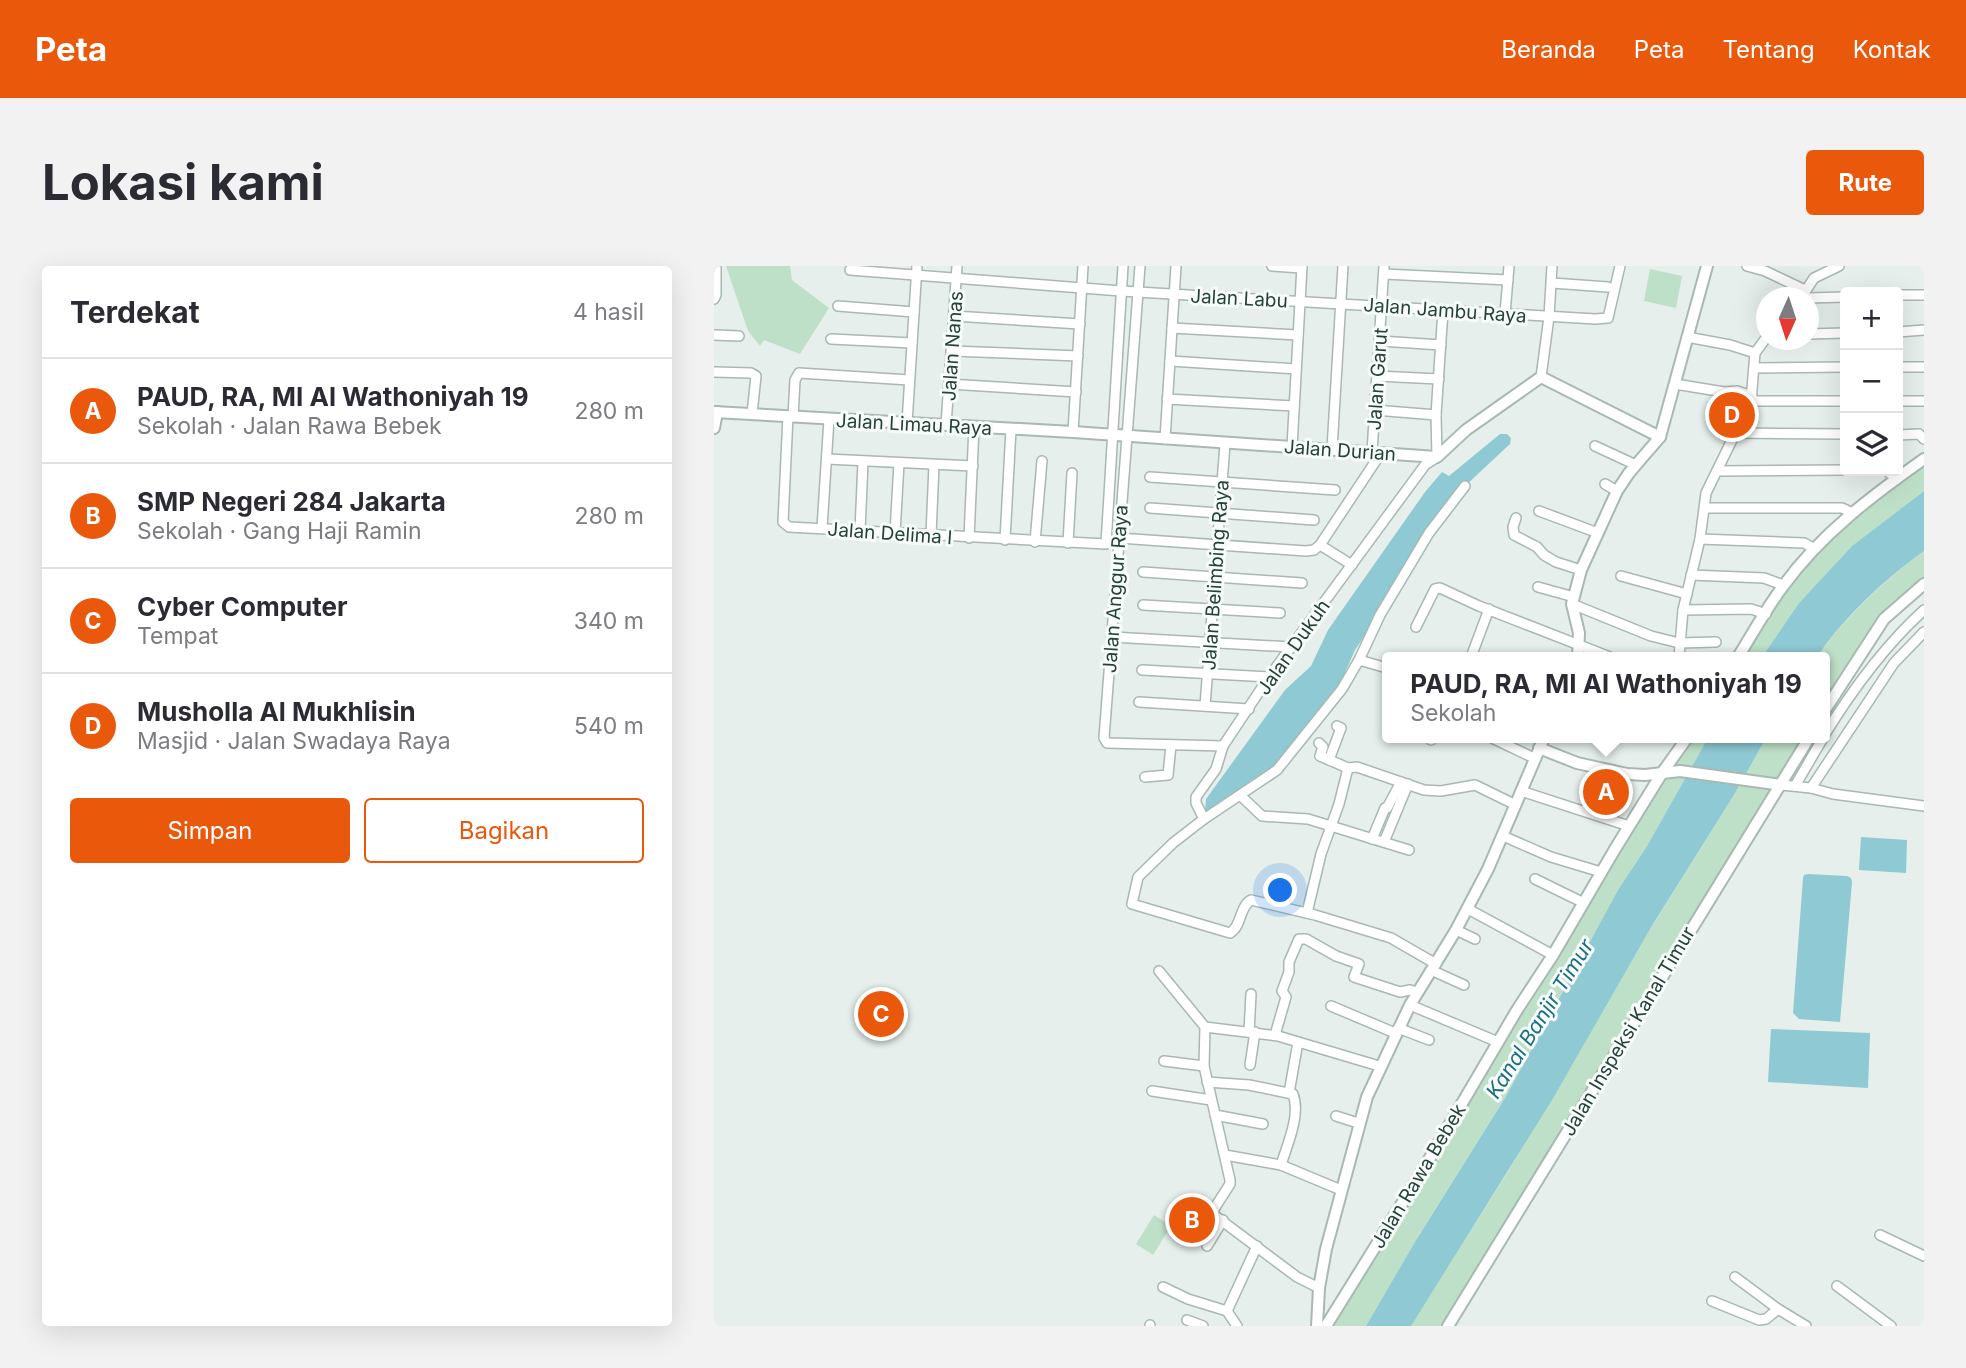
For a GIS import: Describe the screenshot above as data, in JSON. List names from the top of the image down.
{
  "streets": {
    "street": [
      "Jalan Labu",
      "Jalan Jambu Raya",
      "Jalan Nanas",
      "Jalan Garut",
      "Jalan Limau Raya",
      "Jalan Durian",
      "Jalan Delima I",
      "Jalan Belimbing Raya",
      "Jalan Anggur Raya",
      "Jalan Dukuh",
      "Jalan Inspeksi Kanal Timur",
      "Jalan Rawa Bebek"
    ]
  },
  "crossings": [
    ["Jalan Labu", "Jalan Jambu Raya"],
    ["Jalan Labu", "Jalan Nanas"],
    ["Jalan Labu", "Jalan Anggur Raya"],
    ["Jalan Jambu Raya", "Jalan Garut"],
    ["Jalan Nanas", "Jalan Limau Raya"],
    ["Jalan Garut", "Jalan Durian"],
    ["Jalan Limau Raya", "Jalan Durian"],
    ["Jalan Limau Raya", "Jalan Delima I"],
    ["Jalan Durian", "Jalan Delima I"],
    ["Jalan Durian", "Jalan Belimbing Raya"],
    ["Jalan Durian", "Jalan Anggur Raya"],
    ["Jalan Durian", "Jalan Dukuh"]
  ],
  "water": ["Kanal Banjir Timur"],
  "north": "bottom",
  "page": {
    "header": "Peta",
    "nav": [
      "Beranda",
      "Peta",
      "Tentang",
      "Kontak"
    ],
    "buttons": [
      "Rute",
      ["Simpan", "Bagikan"]
    ],
    "title": "Lokasi kami",
    "heading": ["Terdekat", "4 hasil"],
    "map_buttons": ["+", "−"],
    "list": [
      {
        "mark": "A",
        "name": "PAUD, RA, MI Al Wathoniyah 19",
        "note": "Sekolah · Jalan Rawa Bebek",
        "value": "280 m"
      },
      {
        "mark": "B",
        "name": "SMP Negeri 284 Jakarta",
        "note": "Sekolah · Gang Haji Ramin",
        "value": "280 m"
      },
      {
        "mark": "C",
        "name": "Cyber Computer",
        "note": "Tempat",
        "value": "340 m"
      },
      {
        "mark": "D",
        "name": "Musholla Al Mukhlisin",
        "note": "Masjid · Jalan Swadaya Raya",
        "value": "540 m"
      }
    ],
    "pins": [
      "D",
      "A",
      "C",
      "B"
    ],
    "popup": ["PAUD, RA, MI Al Wathoniyah 19", "Sekolah"]
  }
}
